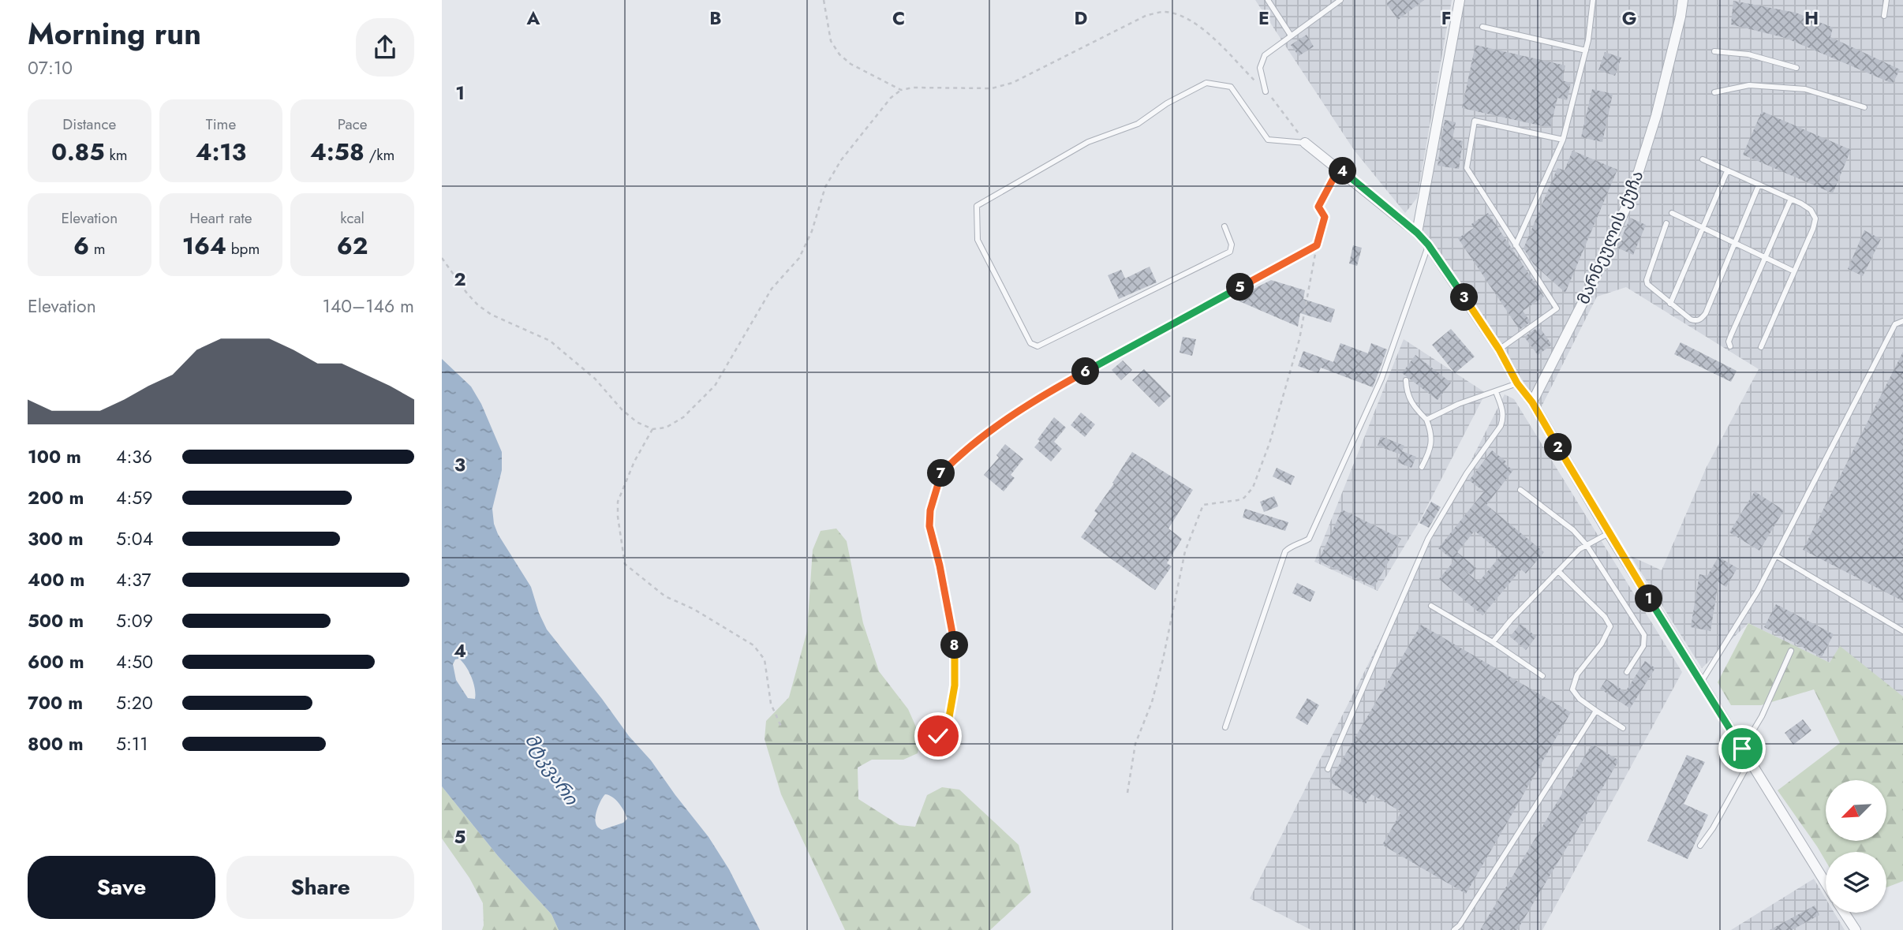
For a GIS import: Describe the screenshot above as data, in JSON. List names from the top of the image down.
{
  "streets": {
    "street": ["მარნეულის ქუჩა"]
  },
  "water": ["მტკვარი"],
  "north": "bottom left",
  "page": {
    "heading": ["Morning run", "07:10"],
    "stats": [
      ["Distance", "0.85 km"],
      ["Time", "4:13"],
      ["Pace", "4:58 /km"],
      ["Elevation", "6 m"],
      ["Heart rate", "164 bpm"],
      ["kcal", "62"]
    ],
    "pins": [
      "4",
      "5",
      "3",
      "6",
      "2",
      "7",
      "1",
      "8"
    ],
    "chart": ["Elevation", "140–146 m"],
    "list": [
      {
        "name": "100 m",
        "note": "4:36"
      },
      {
        "name": "200 m",
        "note": "4:59"
      },
      {
        "name": "300 m",
        "note": "5:04"
      },
      {
        "name": "400 m",
        "note": "4:37"
      },
      {
        "name": "500 m",
        "note": "5:09"
      },
      {
        "name": "600 m",
        "note": "4:50"
      },
      {
        "name": "700 m",
        "note": "5:20"
      },
      {
        "name": "800 m",
        "note": "5:11"
      }
    ],
    "buttons": ["Save", "Share"]
  },
  "grid": {
    "columns": [
      "A",
      "B",
      "C",
      "D",
      "E",
      "F",
      "G",
      "H"
    ],
    "rows": [
      "1",
      "2",
      "3",
      "4",
      "5"
    ]
  }
}
